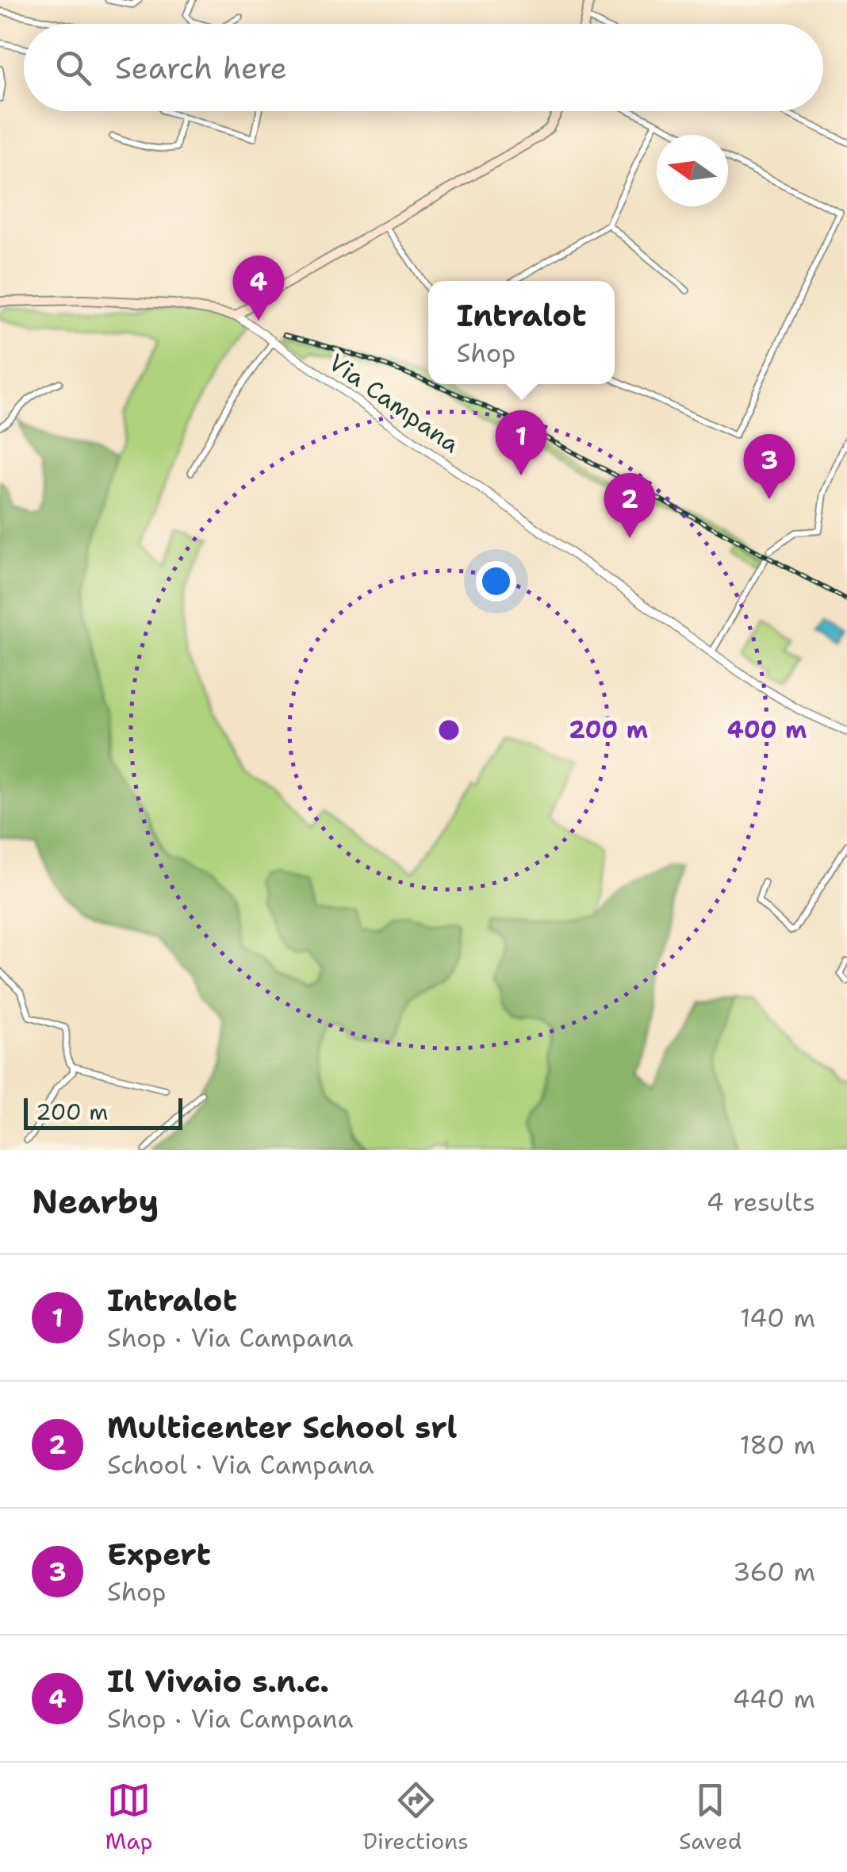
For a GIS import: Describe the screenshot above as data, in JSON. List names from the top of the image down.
{
  "streets": {
    "main road": ["Via Campana"]
  },
  "scale_bar": "200 m",
  "north": "left",
  "page": {
    "search": "Search here",
    "pins": [
      "4",
      "1",
      "3",
      "2"
    ],
    "popup": ["Intralot", "Shop"],
    "scale": "200 m",
    "heading": ["Nearby", "4 results"],
    "list": [
      {
        "mark": "1",
        "name": "Intralot",
        "note": "Shop · Via Campana",
        "value": "140 m"
      },
      {
        "mark": "2",
        "name": "Multicenter School srl",
        "note": "School · Via Campana",
        "value": "180 m"
      },
      {
        "mark": "3",
        "name": "Expert",
        "note": "Shop",
        "value": "360 m"
      },
      {
        "mark": "4",
        "name": "Il Vivaio s.n.c.",
        "note": "Shop · Via Campana",
        "value": "440 m"
      }
    ],
    "nav": ["Map", "Directions", "Saved"]
  },
  "rings": ["200 m", "400 m"]
}
